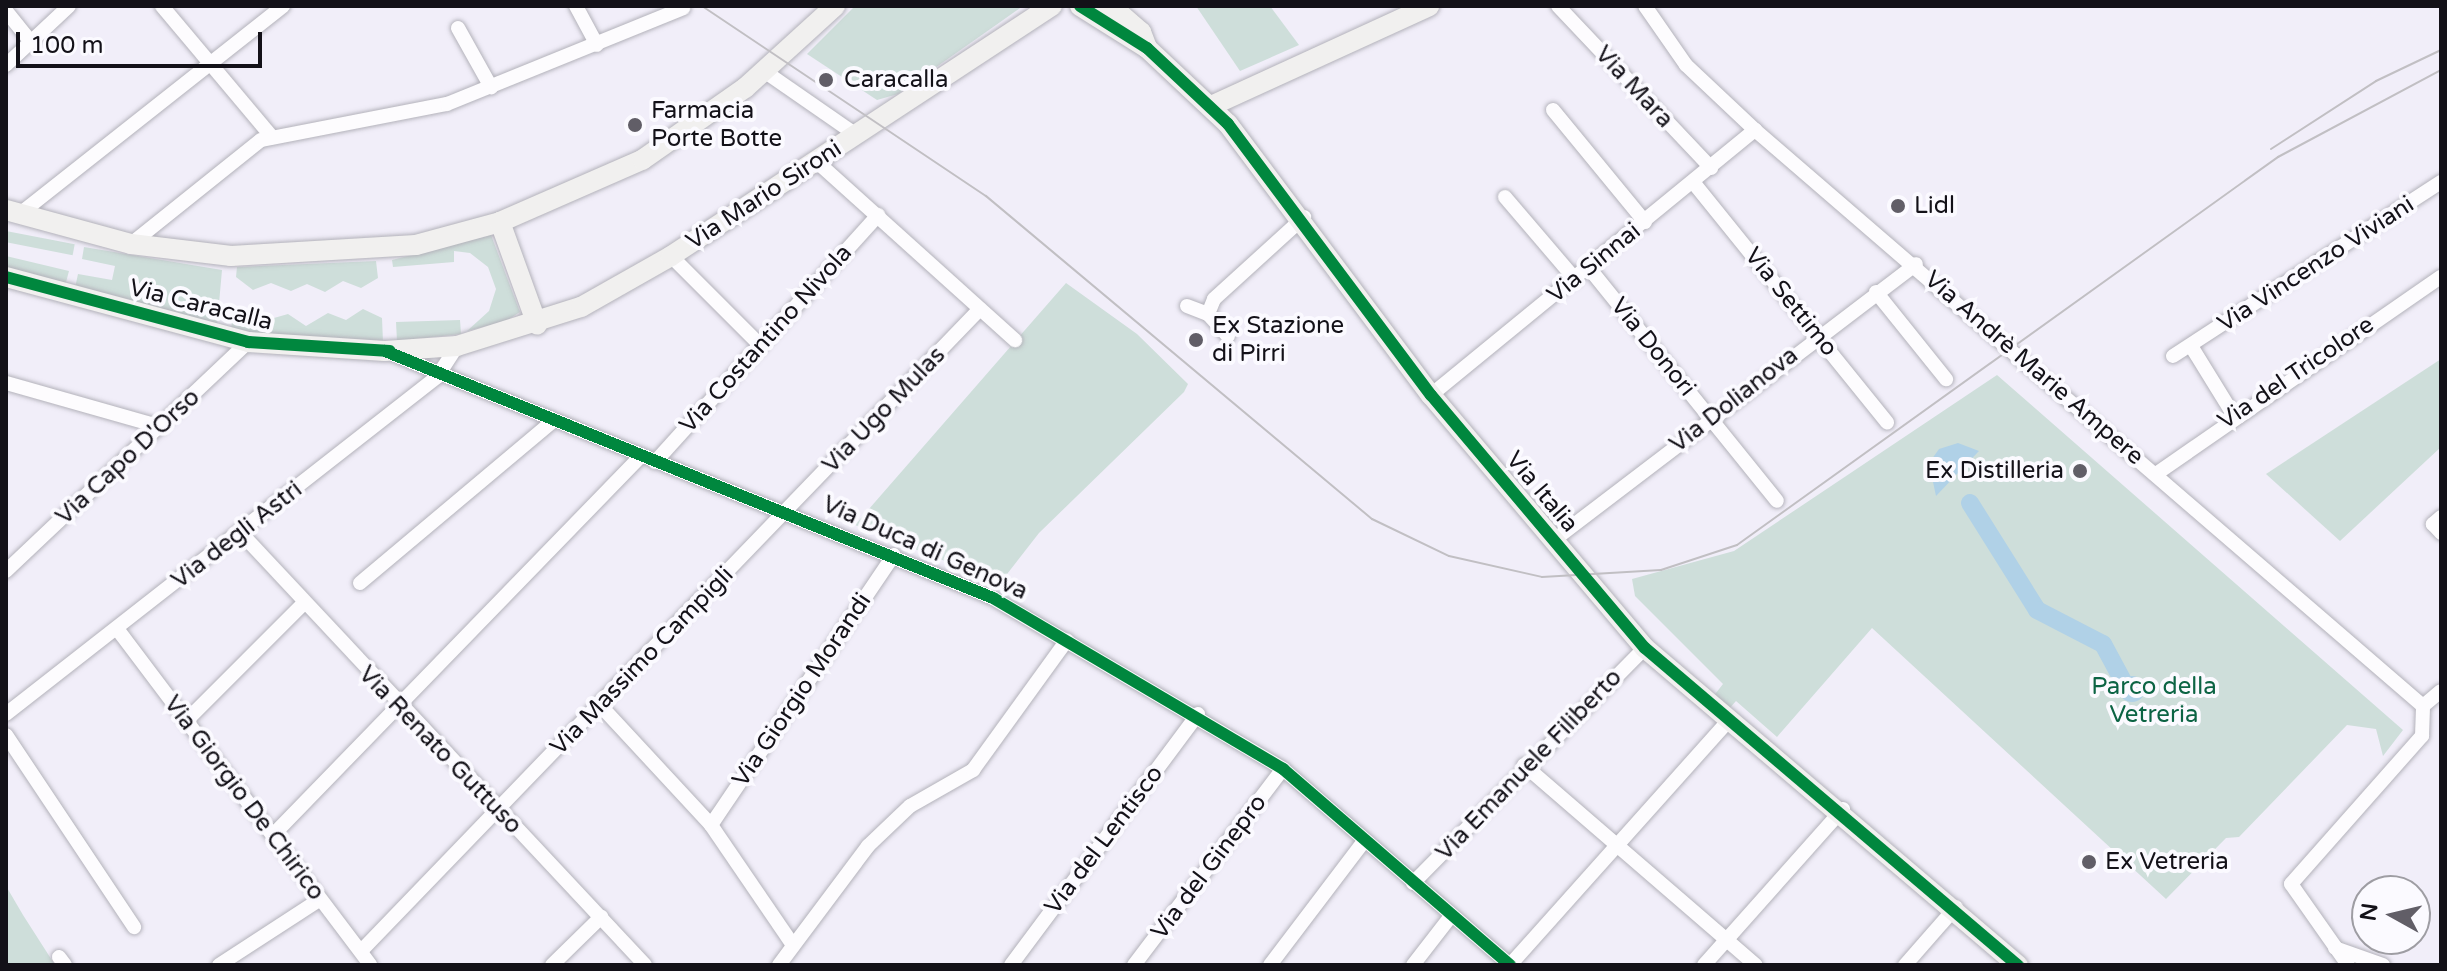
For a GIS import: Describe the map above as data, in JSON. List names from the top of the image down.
{
  "streets": {
    "street": [
      "Via Mara",
      "Via Mario Sironi",
      "Via Sinnai",
      "Via Vincenzo Viviani",
      "Via Settimo",
      "Via Caracalla",
      "Via Costantino Nivola",
      "Via Donori",
      "Via Andrè Marie Ampere",
      "Via del Tricolore",
      "Via Dolianova",
      "Via Ugo Mulas",
      "Via Capo D'Orso",
      "Via Italia",
      "Via degli Astri",
      "Via Duca di Genova",
      "Via Massimo Campigli",
      "Via Giorgio Morandi",
      "Via Renato Guttuso",
      "Via Emanuele Filiberto",
      "Via Giorgio De Chirico",
      "Via del Lentisco",
      "Via del Ginepro"
    ]
  },
  "crossings": [
    ["Via Mara", "Via Sinnai"],
    ["Via Mario Sironi", "Via Caracalla"],
    ["Via Mario Sironi", "Via degli Astri"],
    ["Via Sinnai", "Via Settimo"],
    ["Via Sinnai", "Via Donori"],
    ["Via Sinnai", "Via Andrè Marie Ampere"],
    ["Via Sinnai", "Via Italia"],
    ["Via Vincenzo Viviani", "Via del Tricolore"],
    ["Via Settimo", "Via Dolianova"],
    ["Via Caracalla", "Via Capo D'Orso"],
    ["Via Caracalla", "Via degli Astri"],
    ["Via Caracalla", "Via Duca di Genova"],
    ["Via Costantino Nivola", "Via Duca di Genova"],
    ["Via Costantino Nivola", "Via Renato Guttuso"],
    ["Via Costantino Nivola", "Via Giorgio De Chirico"],
    ["Via Donori", "Via Dolianova"],
    ["Via Andrè Marie Ampere", "Via del Tricolore"],
    ["Via Andrè Marie Ampere", "Via Dolianova"],
    ["Via Dolianova", "Via Italia"],
    ["Via Ugo Mulas", "Via Duca di Genova"],
    ["Via Ugo Mulas", "Via Massimo Campigli"],
    ["Via Italia", "Via Emanuele Filiberto"],
    ["Via degli Astri", "Via Duca di Genova"],
    ["Via degli Astri", "Via Renato Guttuso"],
    ["Via degli Astri", "Via Giorgio De Chirico"],
    ["Via Duca di Genova", "Via Massimo Campigli"],
    ["Via Duca di Genova", "Via Giorgio Morandi"],
    ["Via Duca di Genova", "Via Emanuele Filiberto"],
    ["Via Duca di Genova", "Via del Lentisco"],
    ["Via Duca di Genova", "Via del Ginepro"],
    ["Via Massimo Campigli", "Via Renato Guttuso"],
    ["Via Massimo Campigli", "Via Giorgio De Chirico"]
  ],
  "parks": ["Parco della Vetreria"],
  "places": [
    "Caracalla",
    "Farmacia Porte Botte",
    "Lidl",
    "Ex Stazione di Pirri",
    "Ex Distilleria",
    "Ex Vetreria"
  ],
  "scale_bar": "100 m",
  "north": "left"
}
